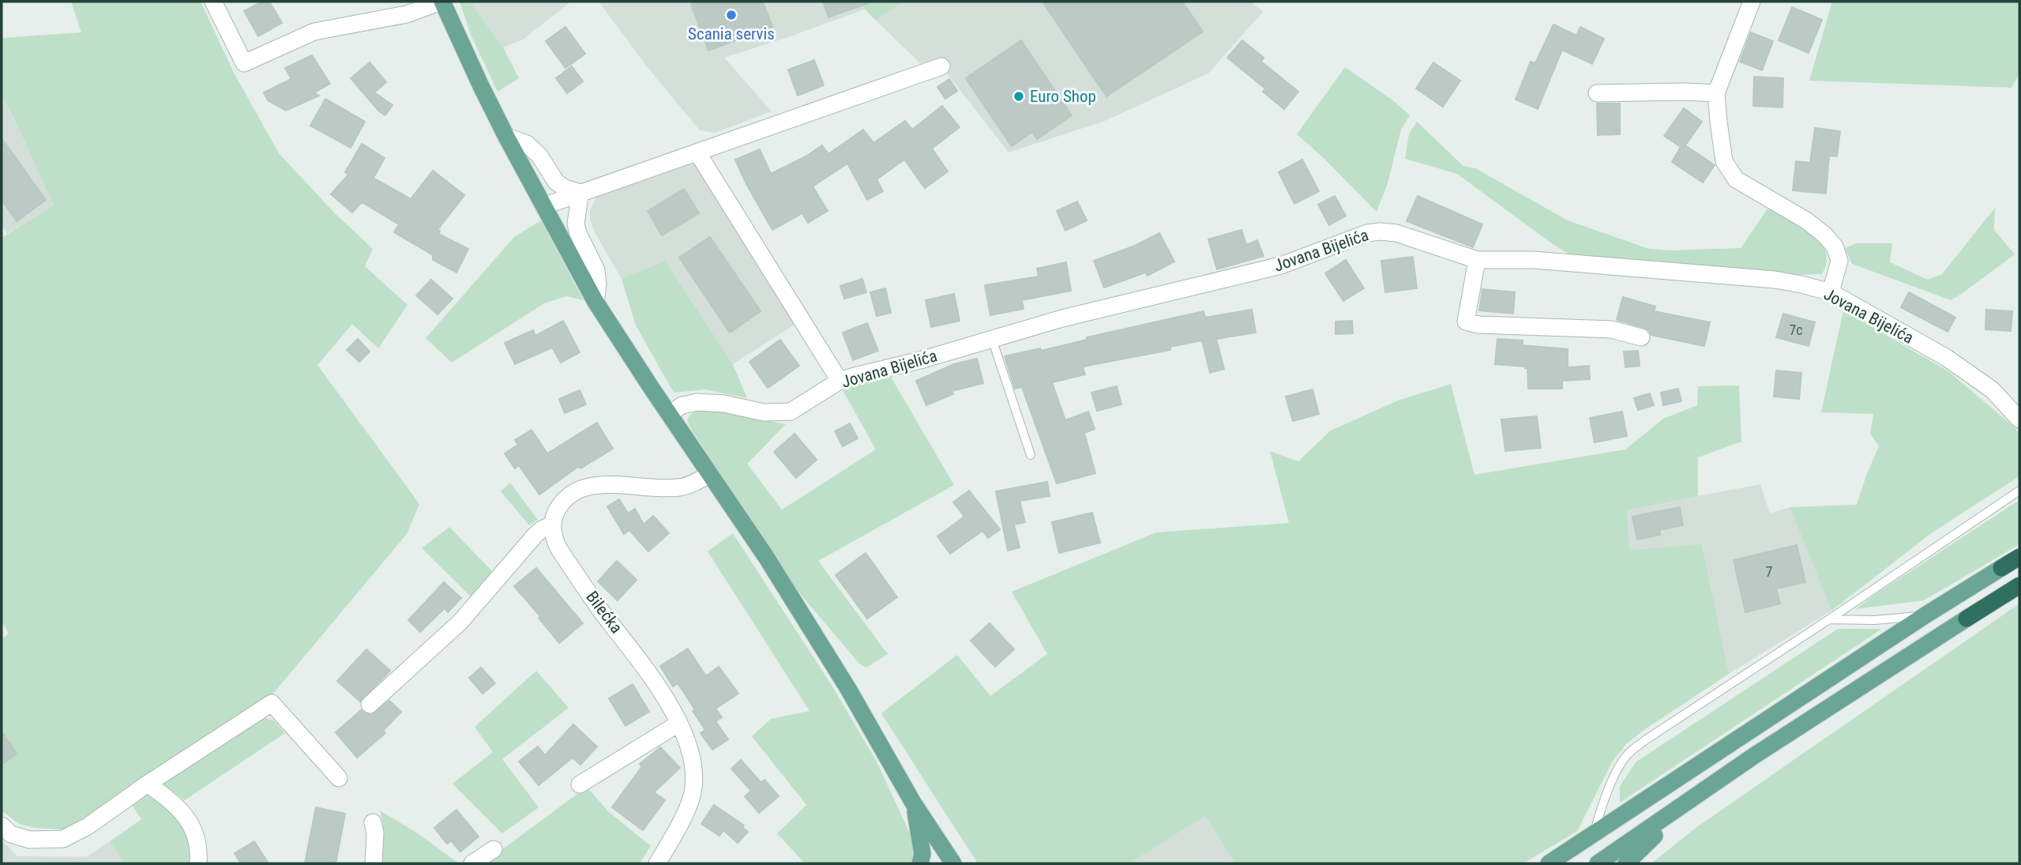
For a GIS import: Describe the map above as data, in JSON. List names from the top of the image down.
{
  "streets": {
    "street": ["Jovana Bijelića", "Bilećka"]
  },
  "places": ["Scania servis", "Euro Shop"],
  "house_numbers": ["7c", "7"]
}
